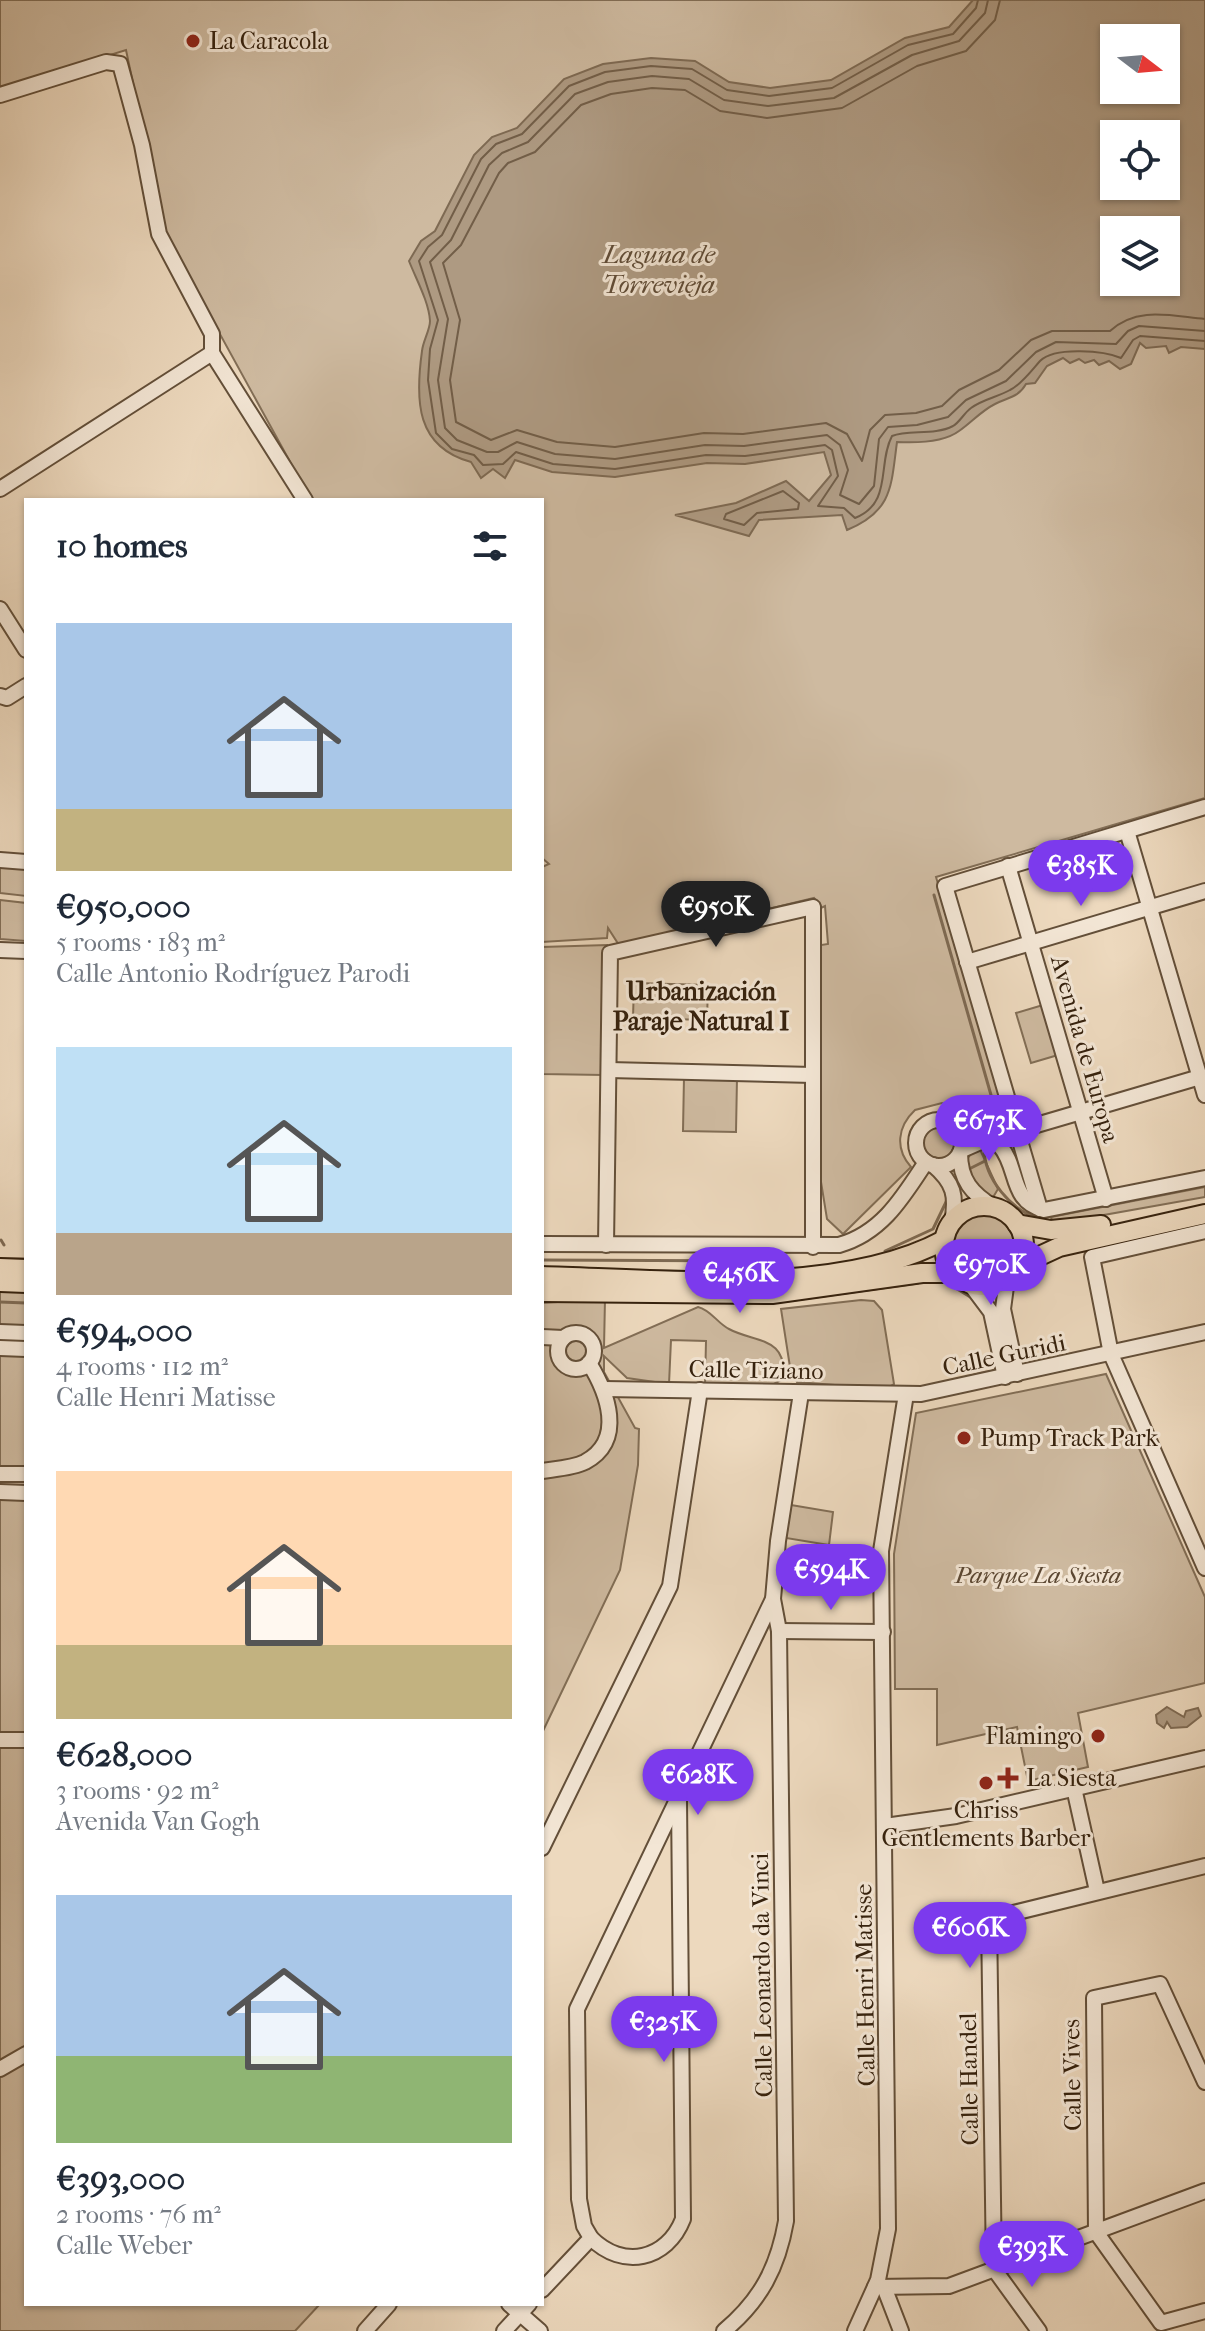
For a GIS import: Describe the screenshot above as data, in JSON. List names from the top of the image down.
{
  "streets": {
    "street": [
      "Avenida de Europa",
      "Calle Guridi",
      "Calle Tiziano",
      "Calle Leonardo da Vinci",
      "Calle Henri Matisse",
      "Calle Vives",
      "Calle Handel"
    ]
  },
  "crossings": [
    ["Calle Guridi", "Calle Tiziano"],
    ["Calle Guridi", "Calle Henri Matisse"],
    ["Calle Tiziano", "Calle Henri Matisse"]
  ],
  "districts": ["Urbanización Paraje Natural I"],
  "water": ["Laguna de Torrevieja"],
  "parks": ["Parque La Siesta"],
  "places": {
    "other": [
      "La Caracola",
      "Pump Track Park",
      "Flamingo",
      "Chriss Gentlements Barber"
    ],
    "health": ["La Siesta"]
  },
  "north": "right",
  "page": {
    "heading": "10 homes",
    "list": [
      {
        "name": "€950,000",
        "note": "5 rooms · 183 m² · Calle Antonio Rodríguez Parodi"
      },
      {
        "name": "€594,000",
        "note": "4 rooms · 112 m² · Calle Henri Matisse"
      },
      {
        "name": "€628,000",
        "note": "3 rooms · 92 m² · Avenida Van Gogh"
      },
      {
        "name": "€393,000",
        "note": "2 rooms · 76 m² · Calle Weber"
      }
    ],
    "price": [
      "€385K",
      "€950K",
      "€673K",
      "€970K",
      "€456K",
      "€594K",
      "€628K",
      "€606K",
      "€325K",
      "€393K"
    ]
  }
}
